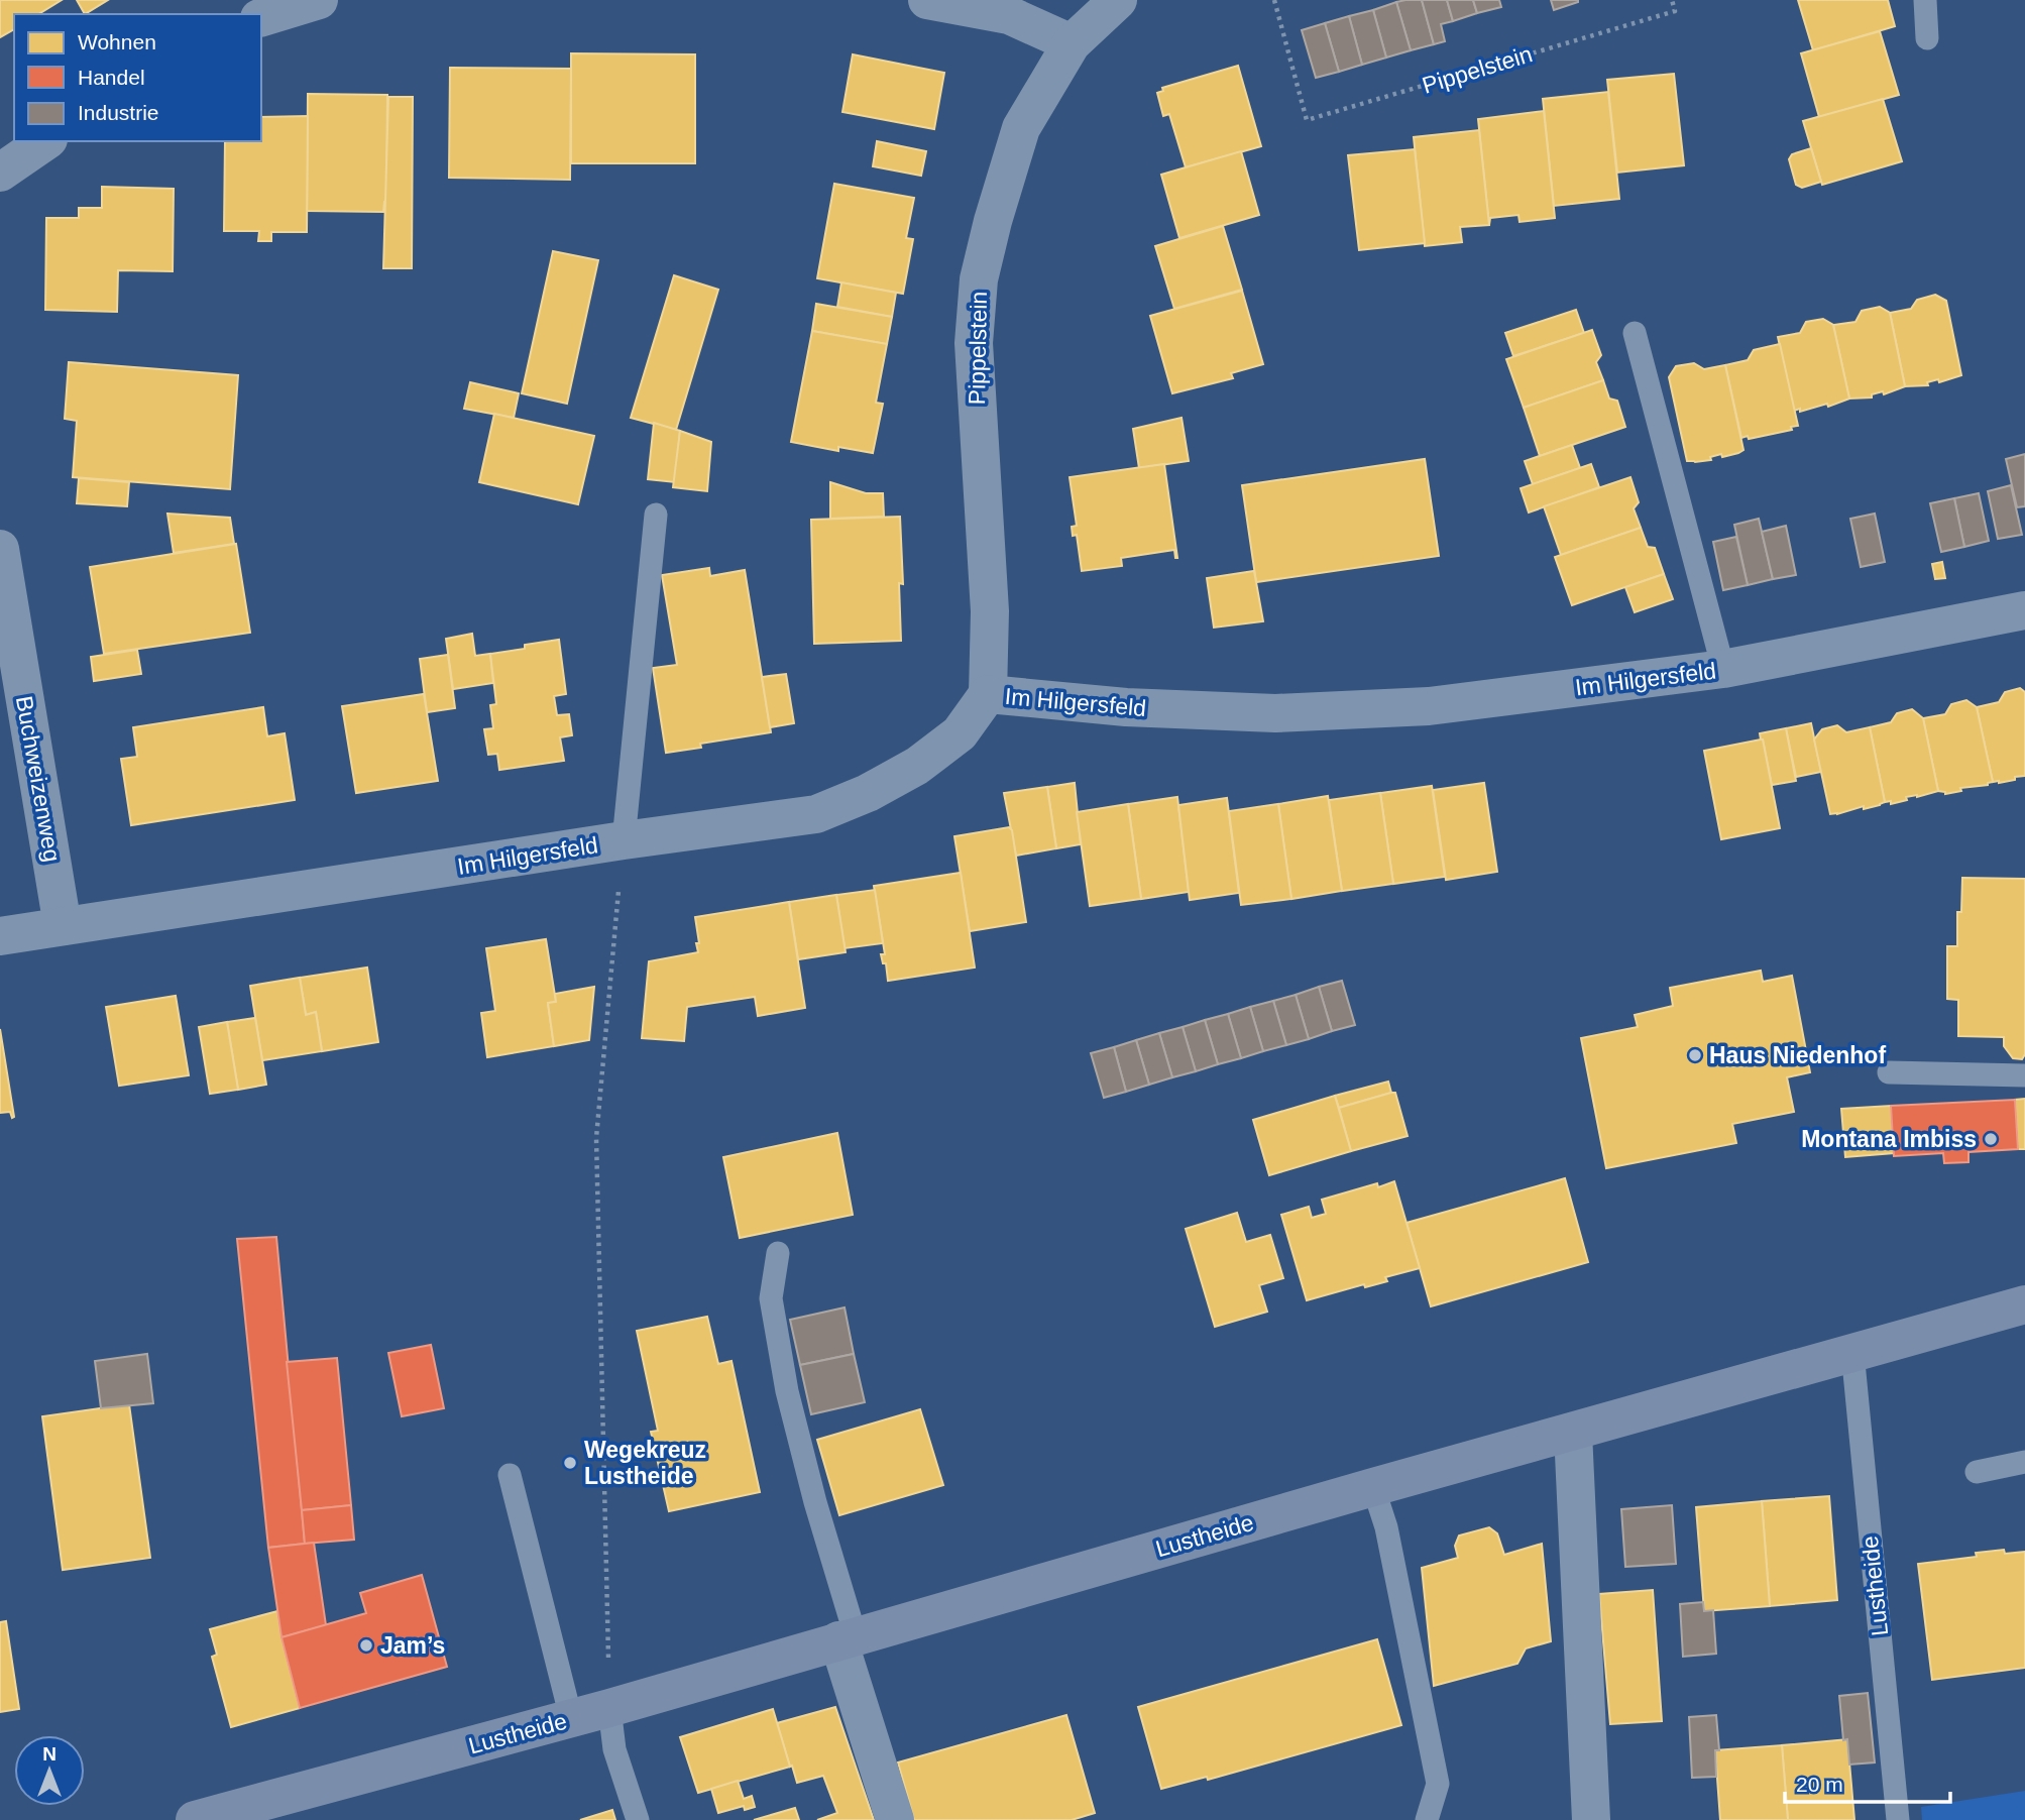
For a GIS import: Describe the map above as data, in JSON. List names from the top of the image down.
{
  "streets": {
    "main road": ["Lustheide"],
    "street": ["Pippelstein", "Im Hilgersfeld", "Buchweizenweg"]
  },
  "crossings": [
    ["Pippelstein", "Im Hilgersfeld"],
    ["Im Hilgersfeld", "Buchweizenweg"]
  ],
  "places": [
    "Haus Niedenhof",
    "Montana Imbiss",
    "Wegekreuz Lustheide",
    "Jam’s"
  ],
  "legend": ["Wohnen", "Handel", "Industrie"],
  "scale_bar": "20 m",
  "north": "top"
}
